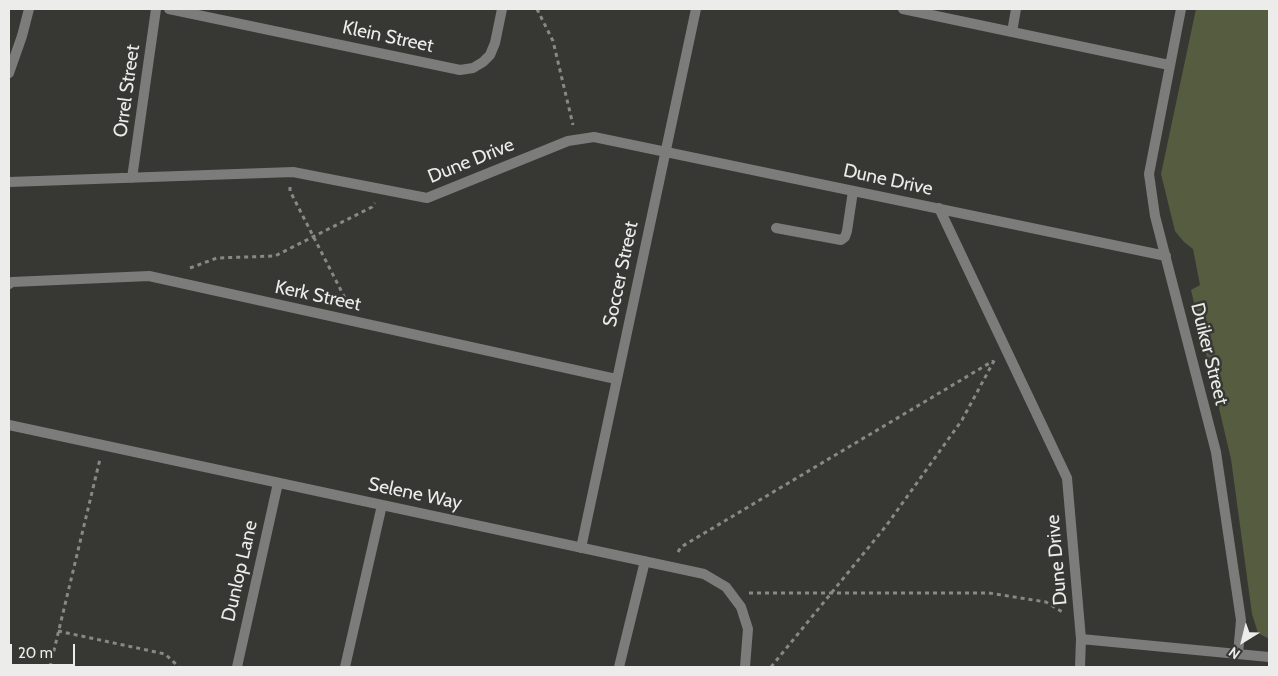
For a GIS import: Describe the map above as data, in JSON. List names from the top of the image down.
{
  "streets": {
    "street": [
      "Klein Street",
      "Orrel Street",
      "Dune Drive",
      "Soccer Street",
      "Kerk Street",
      "Duiker Street",
      "Selene Way",
      "Dunlop Lane"
    ]
  },
  "crossings": [
    ["Orrel Street", "Dune Drive"],
    ["Dune Drive", "Soccer Street"],
    ["Dune Drive", "Duiker Street"],
    ["Soccer Street", "Kerk Street"],
    ["Soccer Street", "Selene Way"],
    ["Selene Way", "Dunlop Lane"]
  ],
  "scale_bar": "20 m",
  "north": "bottom left"
}
